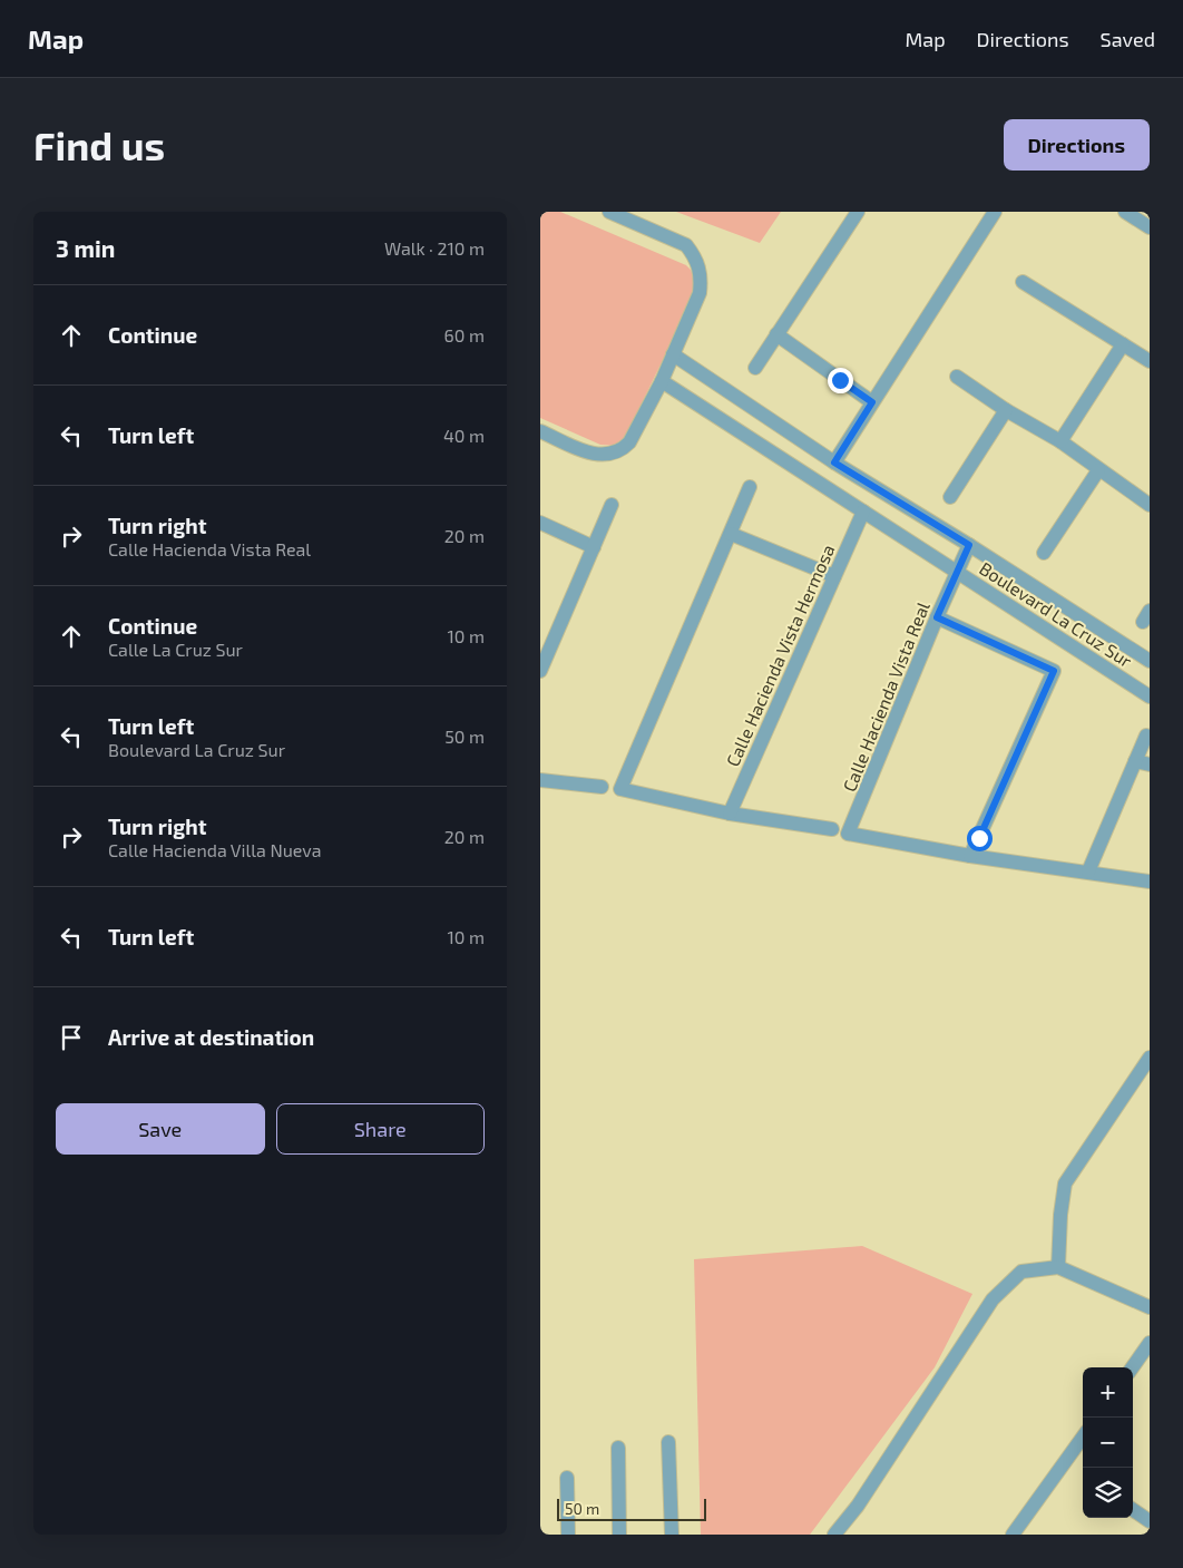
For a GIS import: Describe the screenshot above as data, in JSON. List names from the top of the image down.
{
  "streets": {
    "street": ["Boulevard La Cruz Sur", "Calle Hacienda Vista Hermosa", "Calle Hacienda Vista Real"]
  },
  "crossings": [
    ["Boulevard La Cruz Sur", "Calle Hacienda Vista Hermosa"],
    ["Boulevard La Cruz Sur", "Calle Hacienda Vista Real"]
  ],
  "scale_bar": "50 m",
  "page": {
    "header": "Map",
    "nav": ["Map", "Directions", "Saved"],
    "buttons": [
      "Directions",
      ["Save", "Share"]
    ],
    "title": "Find us",
    "heading": ["3 min", "Walk · 210 m"],
    "list": [
      ["Continue", "60 m"],
      ["Turn left", "40 m"],
      ["Turn right", "Calle Hacienda Vista Real", "20 m"],
      ["Continue", "Calle La Cruz Sur", "10 m"],
      ["Turn left", "Boulevard La Cruz Sur", "50 m"],
      ["Turn right", "Calle Hacienda Villa Nueva", "20 m"],
      ["Turn left", "10 m"],
      "Arrive at destination"
    ],
    "map_buttons": ["+", "−"],
    "scale": "50 m"
  }
}
